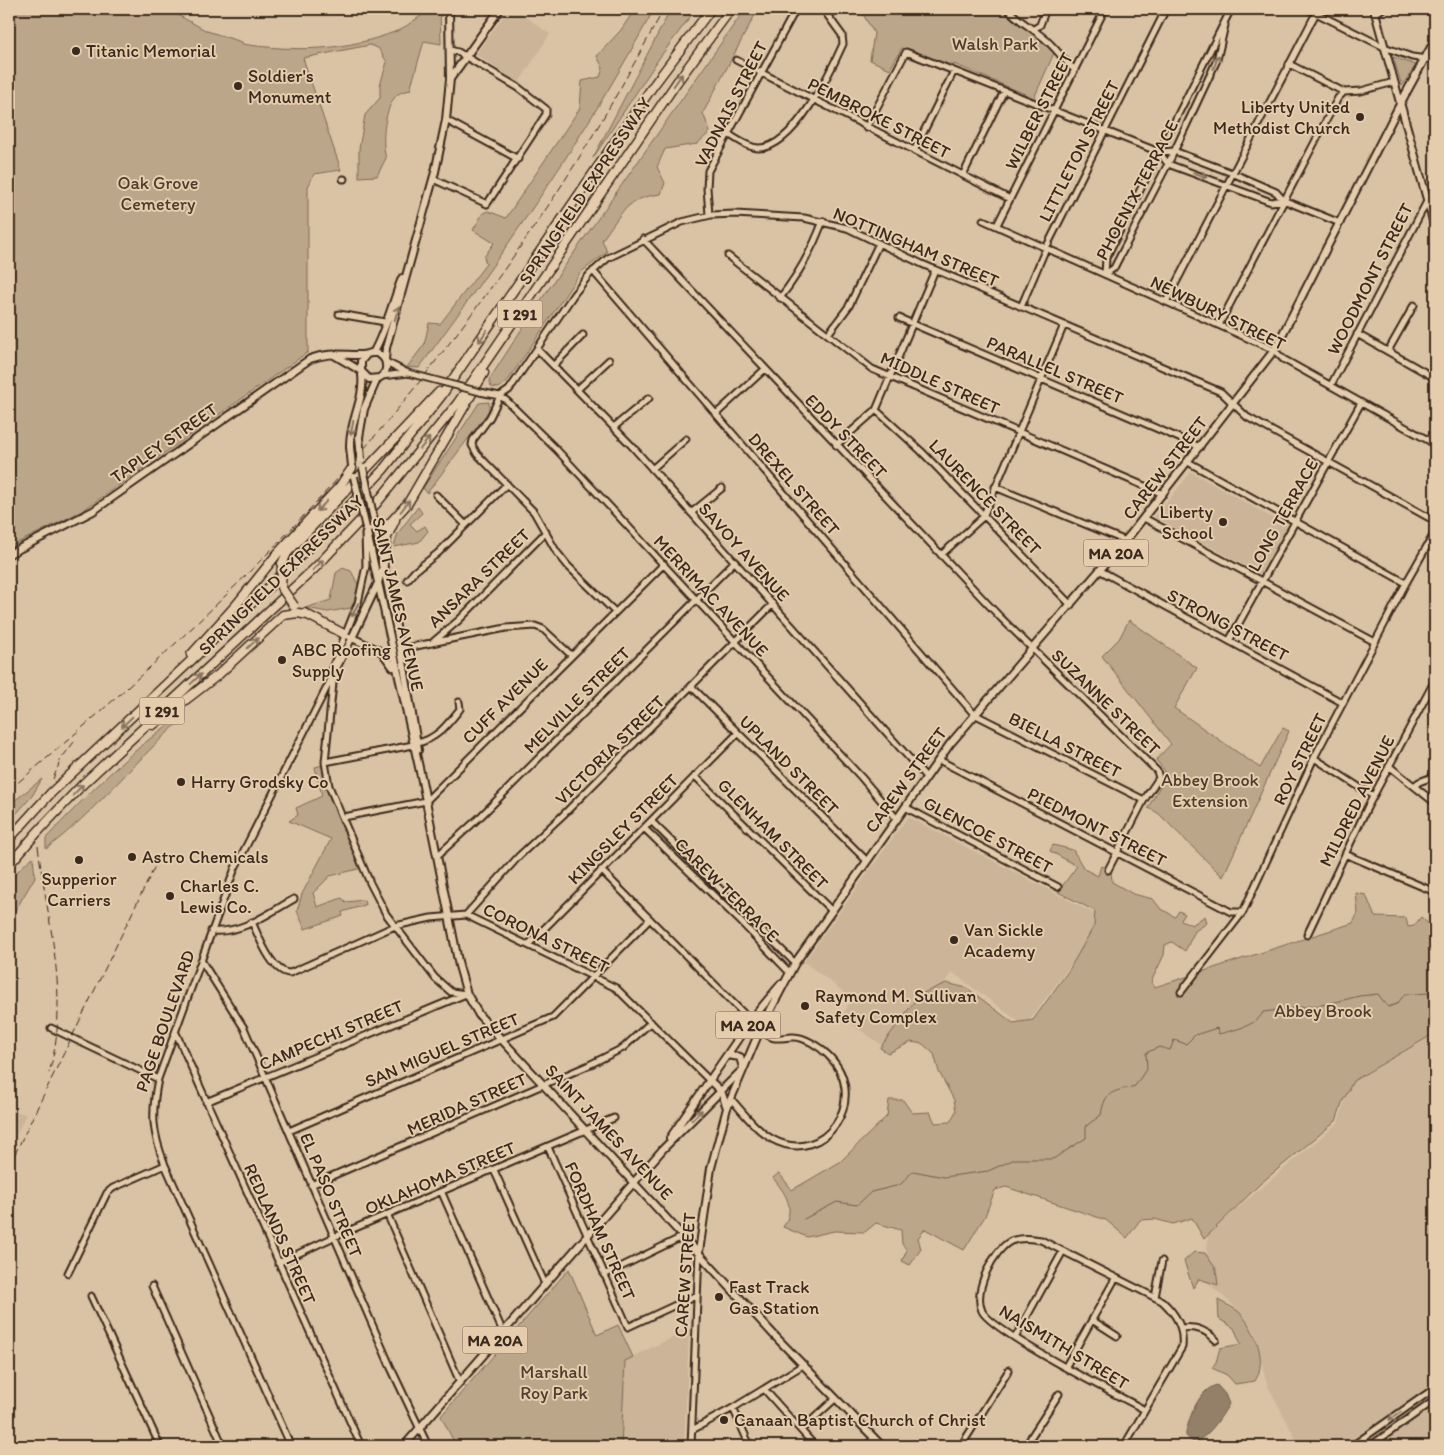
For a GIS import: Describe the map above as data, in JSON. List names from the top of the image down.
{
  "streets": {
    "highway": ["SPRINGFIELD EXPRESSWAY", "I 291"],
    "main road": [
      "TAPLEY STREET",
      "CAREW STREET",
      "MA 20A",
      "SAINT JAMES AVENUE",
      "PAGE BOULEVARD"
    ],
    "street": [
      "VADNAIS STREET",
      "WILBER STREET",
      "PEMBROKE STREET",
      "LITTLETON STREET",
      "PHOENIX TERRACE",
      "NOTTINGHAM STREET",
      "WOODMONT STREET",
      "NEWBURY STREET",
      "PARALLEL STREET",
      "MIDDLE STREET",
      "EDDY STREET",
      "DREXEL STREET",
      "LAURENCE STREET",
      "LONG TERRACE",
      "SAVOY AVENUE",
      "ANSARA STREET",
      "MERRIMAC AVENUE",
      "STRONG STREET",
      "MELVILLE STREET",
      "CUFF AVENUE",
      "SUZANNE STREET",
      "BIELLA STREET",
      "VICTORIA STREET",
      "ROY STREET",
      "UPLAND STREET",
      "MILDRED AVENUE",
      "PIEDMONT STREET",
      "KINGSLEY STREET",
      "GLENHAM STREET",
      "GLENCOE STREET",
      "CAREW TERRACE",
      "CORONA STREET",
      "CAMPECHI STREET",
      "SAN MIGUEL STREET",
      "MERIDA STREET",
      "OKLAHOMA STREET",
      "EL PASO STREET",
      "FORDHAM STREET",
      "REDLANDS STREET",
      "NAISMITH STREET"
    ]
  },
  "crossings": [
    ["VADNAIS STREET", "PEMBROKE STREET"],
    ["VADNAIS STREET", "NOTTINGHAM STREET"],
    ["WILBER STREET", "PEMBROKE STREET"],
    ["WILBER STREET", "NEWBURY STREET"],
    ["LITTLETON STREET", "NOTTINGHAM STREET"],
    ["LITTLETON STREET", "NEWBURY STREET"],
    ["PHOENIX TERRACE", "NEWBURY STREET"],
    ["NOTTINGHAM STREET", "EDDY STREET"],
    ["NOTTINGHAM STREET", "CAREW STREET"],
    ["NOTTINGHAM STREET", "DREXEL STREET"],
    ["NOTTINGHAM STREET", "LONG TERRACE"],
    ["NOTTINGHAM STREET", "SAVOY AVENUE"],
    ["NOTTINGHAM STREET", "MERRIMAC AVENUE"],
    ["WOODMONT STREET", "NEWBURY STREET"],
    ["NEWBURY STREET", "CAREW STREET"],
    ["NEWBURY STREET", "LONG TERRACE"],
    ["PARALLEL STREET", "CAREW STREET"],
    ["MIDDLE STREET", "CAREW STREET"],
    ["EDDY STREET", "CAREW STREET"],
    ["EDDY STREET", "SUZANNE STREET"],
    ["TAPLEY STREET", "SAINT JAMES AVENUE"],
    ["CAREW STREET", "DREXEL STREET"],
    ["CAREW STREET", "LAURENCE STREET"],
    ["CAREW STREET", "SAVOY AVENUE"],
    ["CAREW STREET", "MA 20A"],
    ["CAREW STREET", "MERRIMAC AVENUE"],
    ["CAREW STREET", "SAINT JAMES AVENUE"],
    ["CAREW STREET", "STRONG STREET"],
    ["CAREW STREET", "SUZANNE STREET"],
    ["CAREW STREET", "BIELLA STREET"],
    ["CAREW STREET", "UPLAND STREET"],
    ["CAREW STREET", "PIEDMONT STREET"],
    ["CAREW STREET", "GLENHAM STREET"],
    ["CAREW STREET", "GLENCOE STREET"],
    ["CAREW STREET", "CAREW TERRACE"],
    ["CAREW STREET", "CORONA STREET"],
    ["CAREW STREET", "FORDHAM STREET"],
    ["DREXEL STREET", "BIELLA STREET"],
    ["LONG TERRACE", "STRONG STREET"],
    ["SAVOY AVENUE", "MELVILLE STREET"],
    ["SAVOY AVENUE", "VICTORIA STREET"],
    ["MA 20A", "SAINT JAMES AVENUE"],
    ["MA 20A", "CORONA STREET"],
    ["MA 20A", "EL PASO STREET"],
    ["MA 20A", "FORDHAM STREET"],
    ["MERRIMAC AVENUE", "MELVILLE STREET"],
    ["MERRIMAC AVENUE", "CUFF AVENUE"],
    ["MERRIMAC AVENUE", "VICTORIA STREET"],
    ["SAINT JAMES AVENUE", "MELVILLE STREET"],
    ["SAINT JAMES AVENUE", "CUFF AVENUE"],
    ["SAINT JAMES AVENUE", "CORONA STREET"],
    ["SAINT JAMES AVENUE", "PAGE BOULEVARD"],
    ["SAINT JAMES AVENUE", "CAMPECHI STREET"],
    ["SAINT JAMES AVENUE", "SAN MIGUEL STREET"],
    ["SAINT JAMES AVENUE", "MERIDA STREET"],
    ["SAINT JAMES AVENUE", "OKLAHOMA STREET"],
    ["STRONG STREET", "ROY STREET"],
    ["SUZANNE STREET", "BIELLA STREET"],
    ["VICTORIA STREET", "UPLAND STREET"],
    ["VICTORIA STREET", "CORONA STREET"],
    ["ROY STREET", "PIEDMONT STREET"],
    ["UPLAND STREET", "KINGSLEY STREET"],
    ["KINGSLEY STREET", "GLENHAM STREET"],
    ["KINGSLEY STREET", "CAREW TERRACE"],
    ["KINGSLEY STREET", "CORONA STREET"],
    ["CORONA STREET", "SAN MIGUEL STREET"],
    ["CORONA STREET", "MERIDA STREET"],
    ["PAGE BOULEVARD", "EL PASO STREET"],
    ["PAGE BOULEVARD", "REDLANDS STREET"],
    ["CAMPECHI STREET", "EL PASO STREET"],
    ["CAMPECHI STREET", "REDLANDS STREET"],
    ["SAN MIGUEL STREET", "EL PASO STREET"],
    ["MERIDA STREET", "EL PASO STREET"],
    ["OKLAHOMA STREET", "EL PASO STREET"],
    ["OKLAHOMA STREET", "FORDHAM STREET"],
    ["OKLAHOMA STREET", "REDLANDS STREET"]
  ],
  "parks": [
    "Walsh Park",
    "Oak Grove Cemetery",
    "Abbey Brook Extension",
    "Abbey Brook",
    "Marshall Roy Park"
  ],
  "places": [
    "Titanic Memorial",
    "Soldier's Monument",
    "Liberty United Methodist Church",
    "Liberty School",
    "ABC Roofing Supply",
    "Harry Grodsky Co",
    "Astro Chemicals",
    "Supperior Carriers",
    "Charles C. Lewis Co.",
    "Van Sickle Academy",
    "Raymond M. Sullivan Safety Complex",
    "Fast Track Gas Station",
    "Canaan Baptist Church of Christ"
  ]
}
